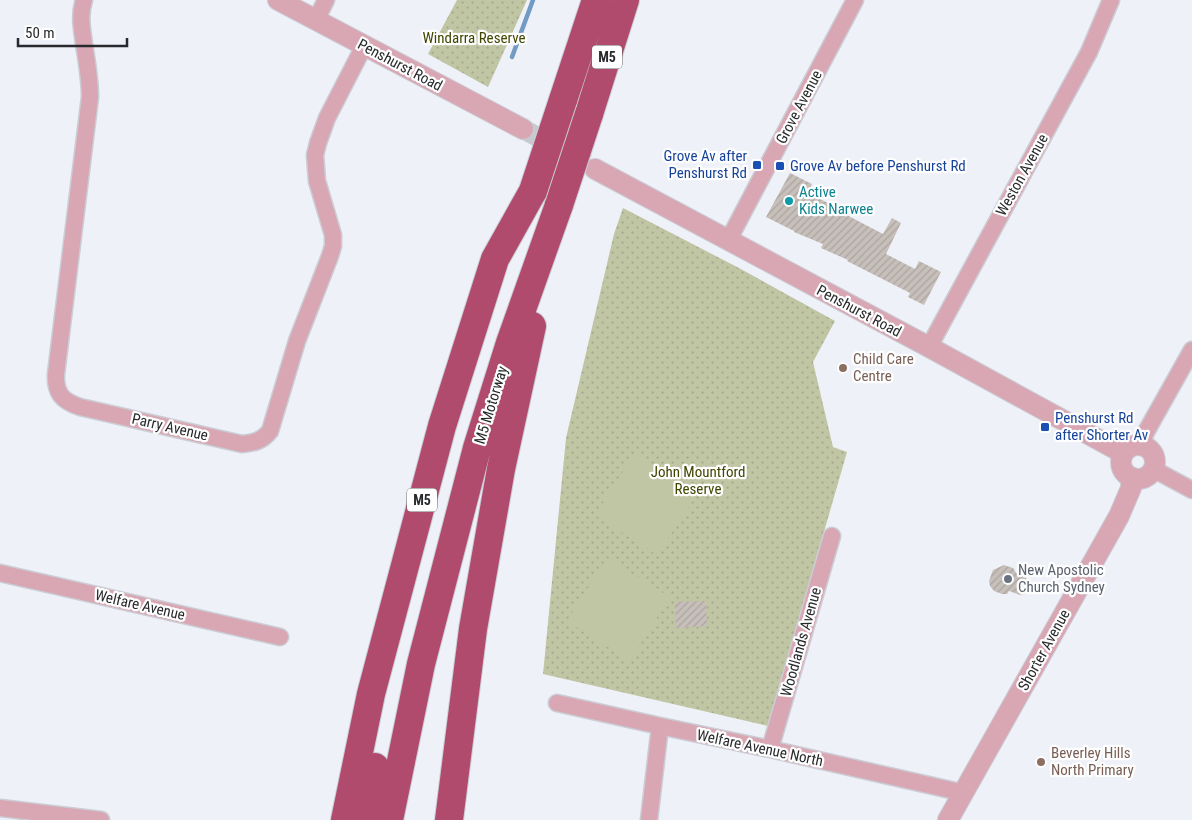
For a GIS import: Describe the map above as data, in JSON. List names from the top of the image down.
{
  "streets": {
    "highway": ["M5", "M5 Motorway"],
    "street": [
      "Penshurst Road",
      "Grove Avenue",
      "Weston Avenue",
      "Parry Avenue",
      "Welfare Avenue",
      "Woodlands Avenue",
      "Shorter Avenue",
      "Welfare Avenue North"
    ]
  },
  "crossings": [
    ["M5", "M5 Motorway"],
    ["Penshurst Road", "Grove Avenue"],
    ["Penshurst Road", "Weston Avenue"],
    ["Penshurst Road", "Parry Avenue"],
    ["Penshurst Road", "Shorter Avenue"],
    ["Woodlands Avenue", "Welfare Avenue North"],
    ["Shorter Avenue", "Welfare Avenue North"]
  ],
  "parks": ["Windarra Reserve", "John Mountford Reserve"],
  "places": {
    "transit": ["Grove Av after Penshurst Rd", "Grove Av before Penshurst Rd", "Penshurst Rd after Shorter Av"],
    "other": [
      "Active Kids Narwee",
      "Child Care Centre",
      "New Apostolic Church Sydney",
      "Beverley Hills North Primary"
    ]
  },
  "scale_bar": "50 m"
}
